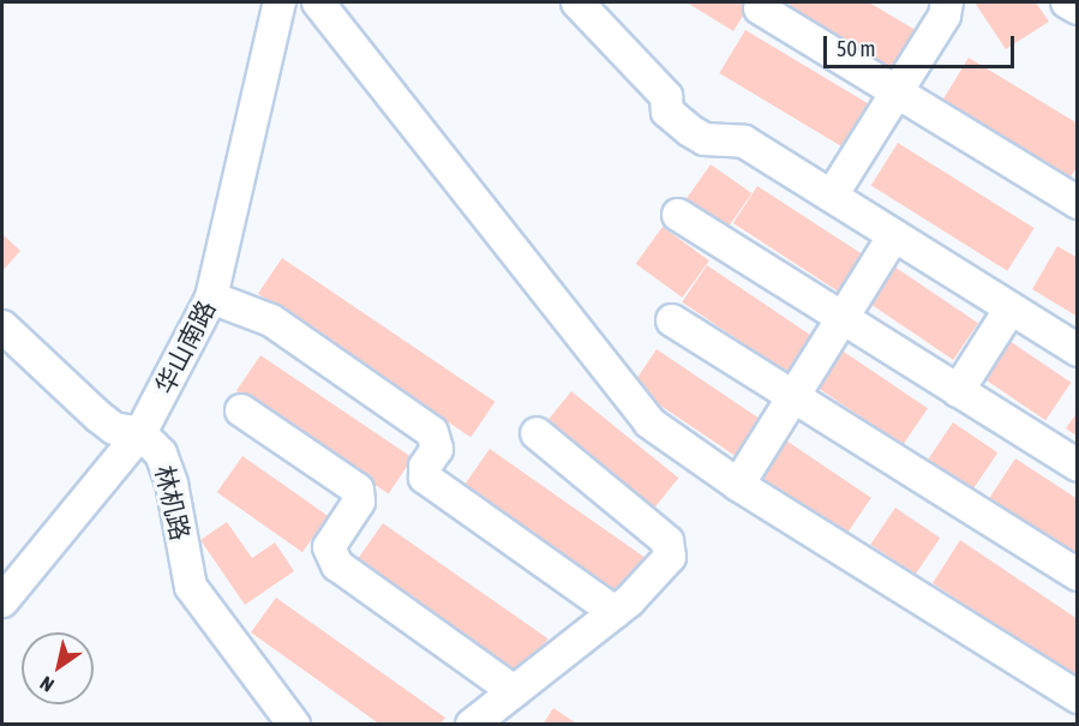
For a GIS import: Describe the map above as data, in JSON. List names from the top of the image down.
{
  "streets": {
    "street": ["华山南路", "林机路"]
  },
  "crossings": [
    ["华山南路", "林机路"]
  ],
  "scale_bar": "50 m",
  "north": "bottom left"
}
